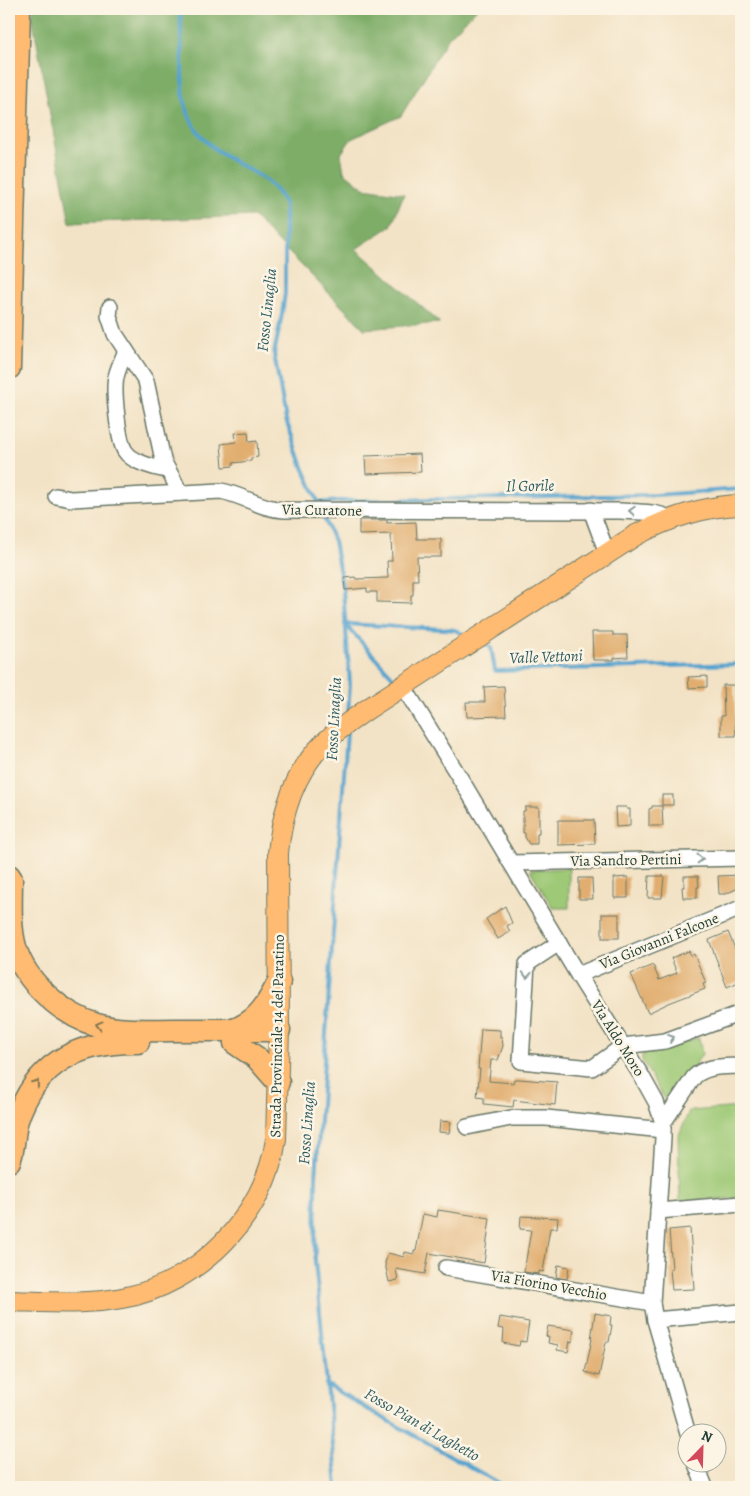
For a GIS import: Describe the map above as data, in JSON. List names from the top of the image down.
{
  "streets": {
    "main road": ["Strada Provinciale 14 del Paratino"],
    "street": [
      "Via Curatone",
      "Via Sandro Pertini",
      "Via Giovanni Falcone",
      "Via Aldo Moro",
      "Via Fiorino Vecchio"
    ]
  },
  "crossings": [
    ["Via Curatone", "Strada Provinciale 14 del Paratino"],
    ["Via Sandro Pertini", "Via Aldo Moro"],
    ["Via Giovanni Falcone", "Via Aldo Moro"],
    ["Strada Provinciale 14 del Paratino", "Via Aldo Moro"],
    ["Via Aldo Moro", "Via Fiorino Vecchio"]
  ],
  "one_way": ["Via Sandro Pertini"],
  "water": [
    "Fosso Linaglia",
    "Il Gorile",
    "Valle Vettoni",
    "Fosso Pian di Laghetto"
  ],
  "north": "top right"
}
